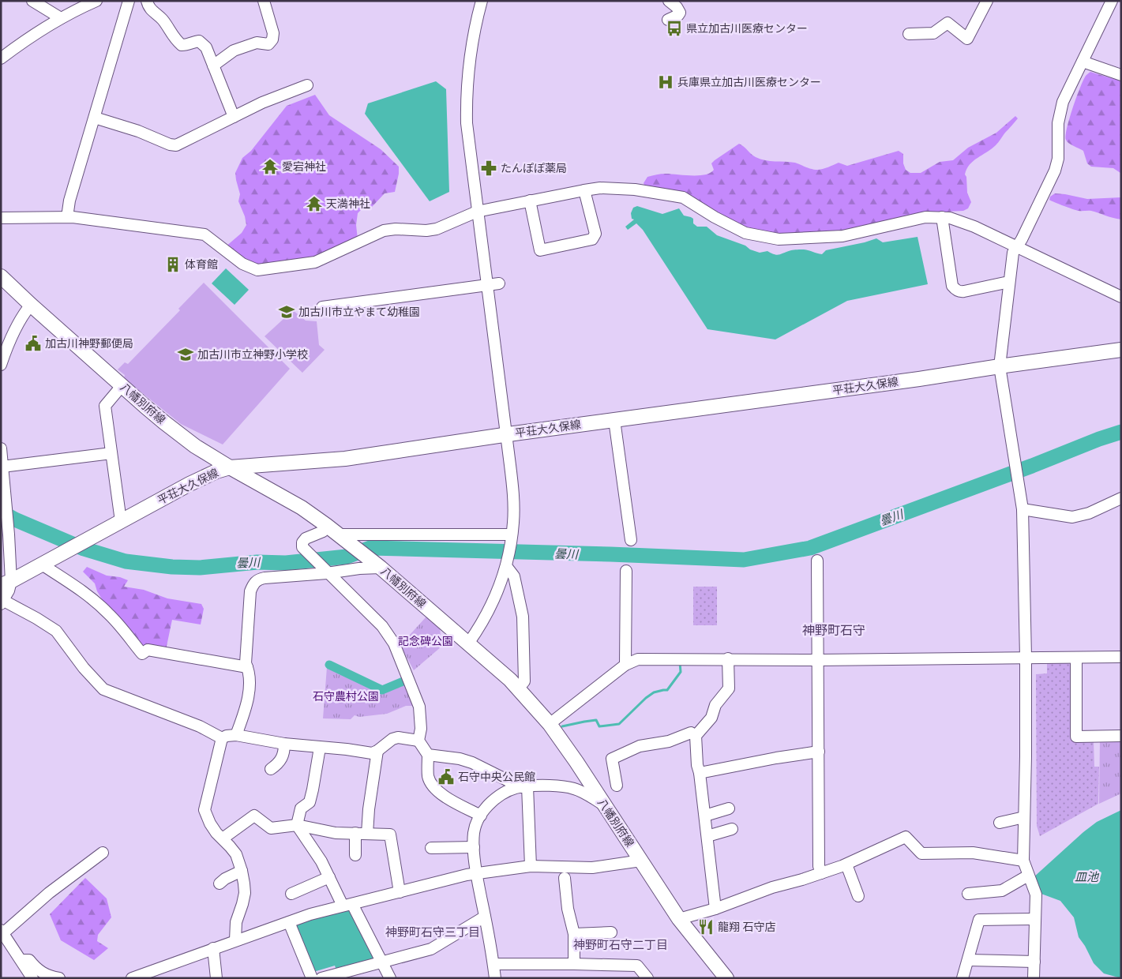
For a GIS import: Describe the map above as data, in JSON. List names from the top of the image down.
{
  "streets": {
    "main road": ["平荘大久保線", "八幡別府線"]
  },
  "crossings": [
    ["平荘大久保線", "八幡別府線"]
  ],
  "districts": ["神野町石守", "神野町石守三丁目", "神野町石守二丁目"],
  "water": ["曇川", "皿池"],
  "parks": ["記念碑公園", "石守農村公園"],
  "places": {
    "bus stop": ["県立加古川医療センター"],
    "hospital": ["兵庫県立加古川医療センター"],
    "temple": ["愛宕神社", "天満神社"],
    "pharmacy": ["たんぽぽ薬局"],
    "building": ["体育館"],
    "school or university": ["加古川市立やまて幼稚園", "加古川市立神野小学校"],
    "public building": ["加古川神野郵便局", "石守中央公民館"],
    "restaurant": ["龍翔 石守店"]
  }
}
